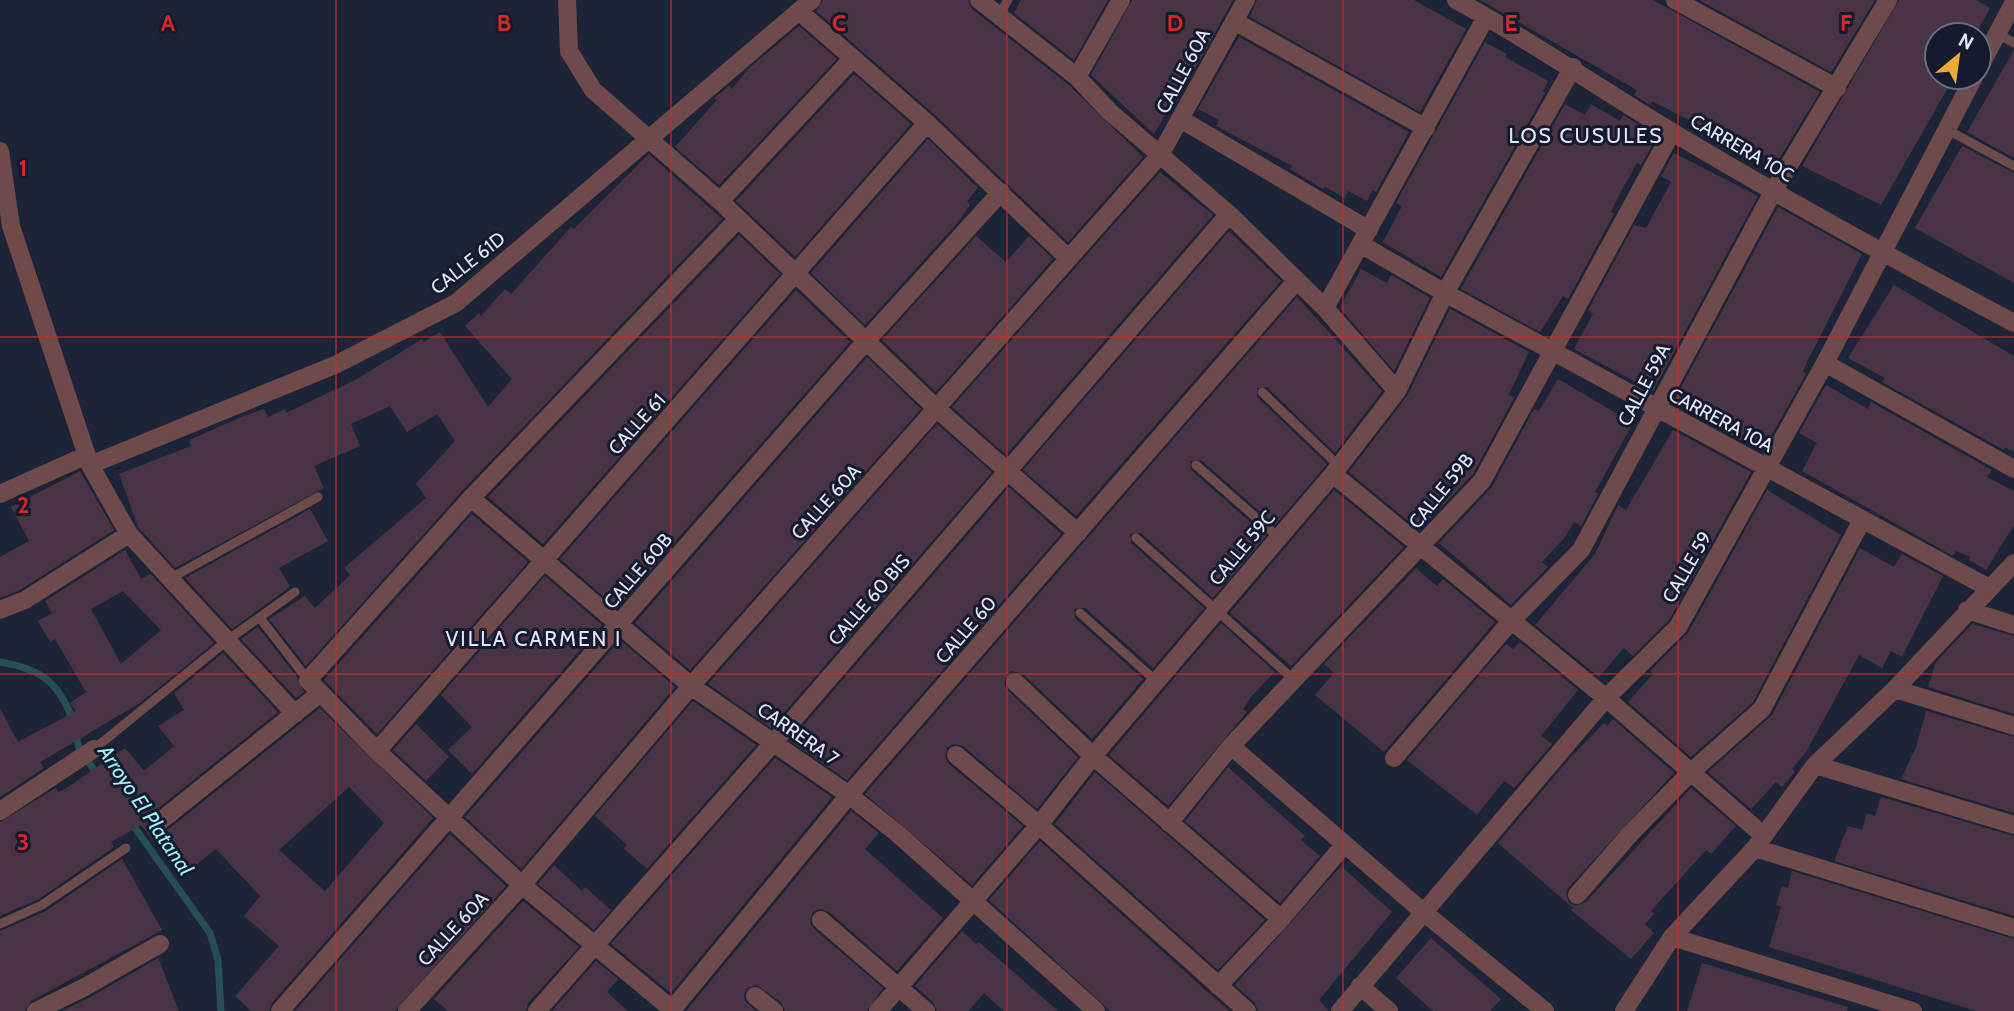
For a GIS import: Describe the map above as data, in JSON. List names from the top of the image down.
{
  "streets": {
    "street": [
      "CALLE 60A",
      "CARRERA 10C",
      "CALLE 61D",
      "CALLE 59A",
      "CARRERA 10A",
      "CALLE 61",
      "CALLE 59B",
      "CALLE 59C",
      "CALLE 59",
      "CALLE 60B",
      "CALLE 60 BIS",
      "CALLE 60",
      "CARRERA 7"
    ]
  },
  "crossings": [
    ["CALLE 60A", "CARRERA 10A"],
    ["CALLE 60A", "CARRERA 7"],
    ["CARRERA 10C", "CALLE 59A"],
    ["CARRERA 10C", "CALLE 59B"],
    ["CARRERA 10C", "CALLE 59C"],
    ["CARRERA 10C", "CALLE 59"],
    ["CALLE 59A", "CARRERA 10A"],
    ["CARRERA 10A", "CALLE 59B"],
    ["CARRERA 10A", "CALLE 59C"],
    ["CARRERA 10A", "CALLE 59"],
    ["CALLE 61", "CARRERA 7"],
    ["CALLE 59C", "CARRERA 7"],
    ["CALLE 60B", "CARRERA 7"],
    ["CALLE 60 BIS", "CARRERA 7"],
    ["CALLE 60", "CARRERA 7"]
  ],
  "districts": ["LOS CUSULES", "VILLA CARMEN I"],
  "water": ["Arroyo El Platanal"],
  "north": "top right",
  "grid": {
    "columns": [
      "A",
      "B",
      "C",
      "D",
      "E",
      "F"
    ],
    "rows": ["1", "2", "3"]
  }
}
